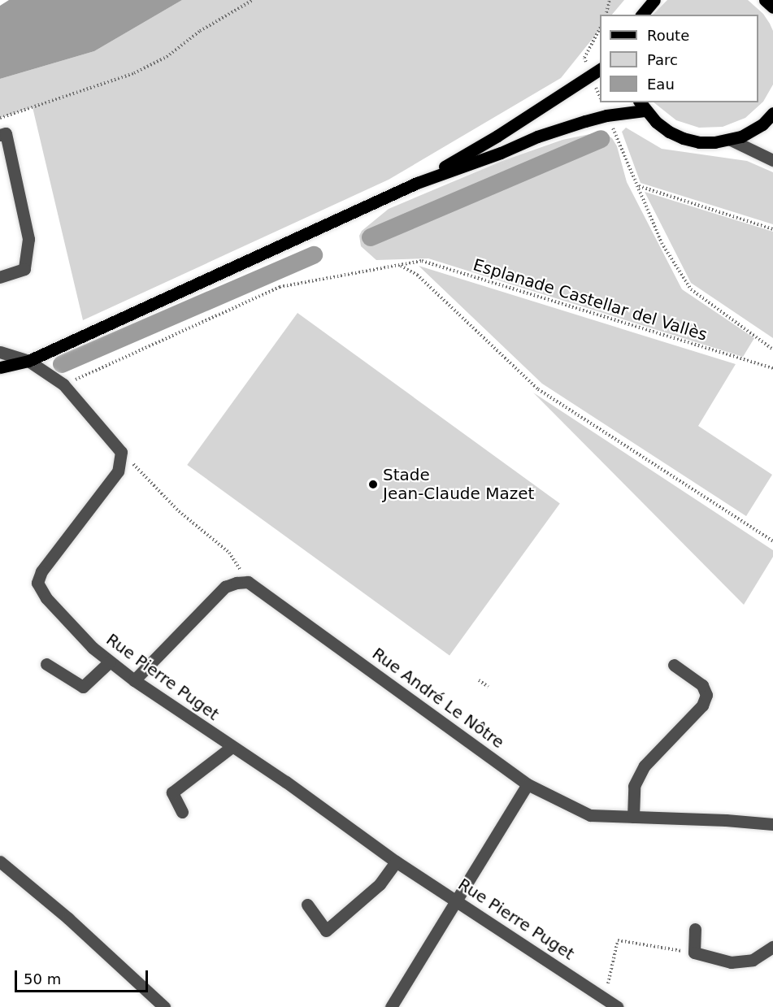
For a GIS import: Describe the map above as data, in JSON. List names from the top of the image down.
{
  "streets": {
    "street": ["Rue Pierre Puget", "Rue André Le Nôtre"],
    "path": ["Esplanade Castellar del Vallès"]
  },
  "places": ["Stade Jean-Claude Mazet"],
  "legend": ["Route", "Parc", "Eau"],
  "scale_bar": "50 m"
}
